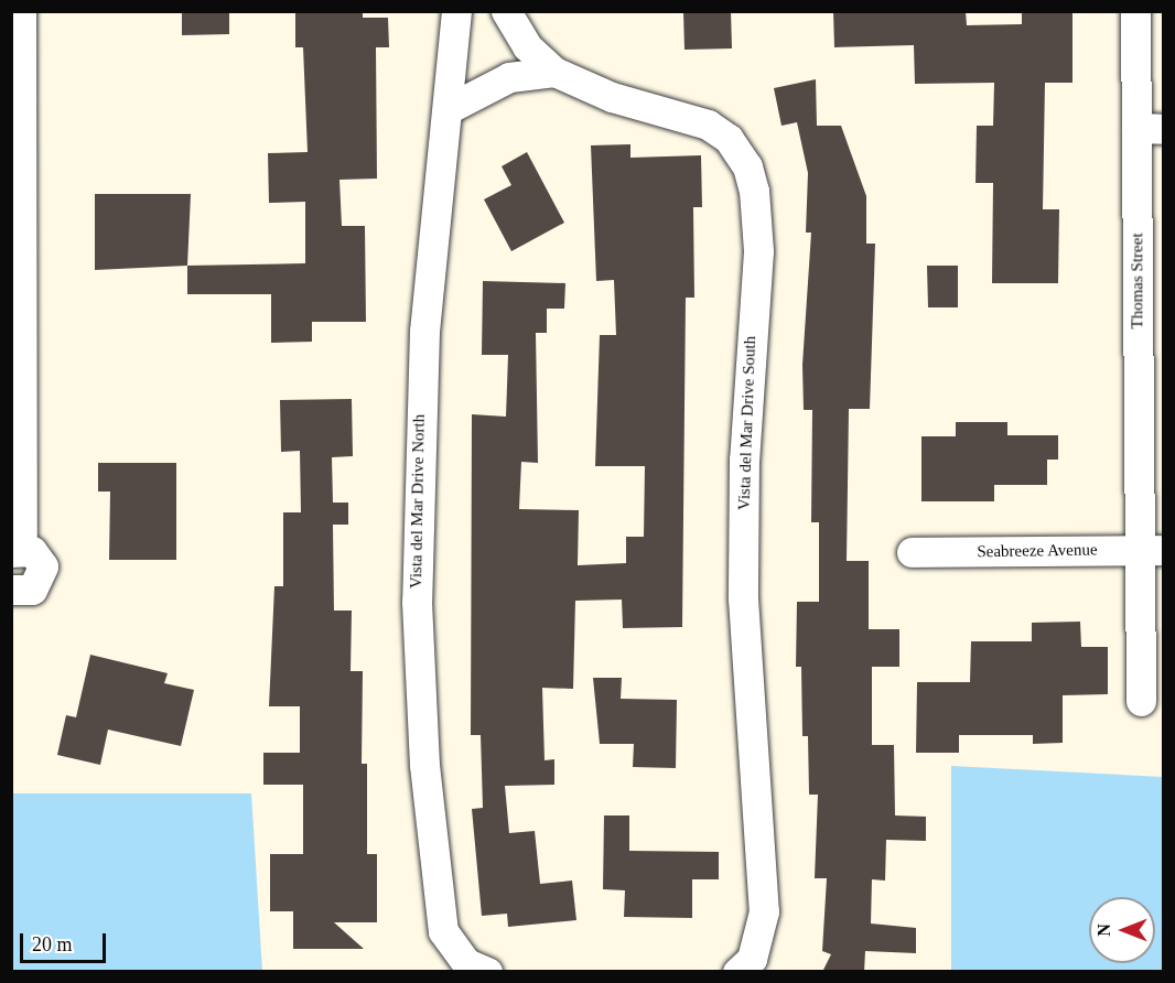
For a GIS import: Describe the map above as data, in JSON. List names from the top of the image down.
{
  "streets": {
    "street": [
      "Thomas Street",
      "Vista del Mar Drive South",
      "Vista del Mar Drive North",
      "Seabreeze Avenue"
    ]
  },
  "crossings": [
    ["Thomas Street", "Seabreeze Avenue"]
  ],
  "scale_bar": "20 m",
  "north": "left"
}
